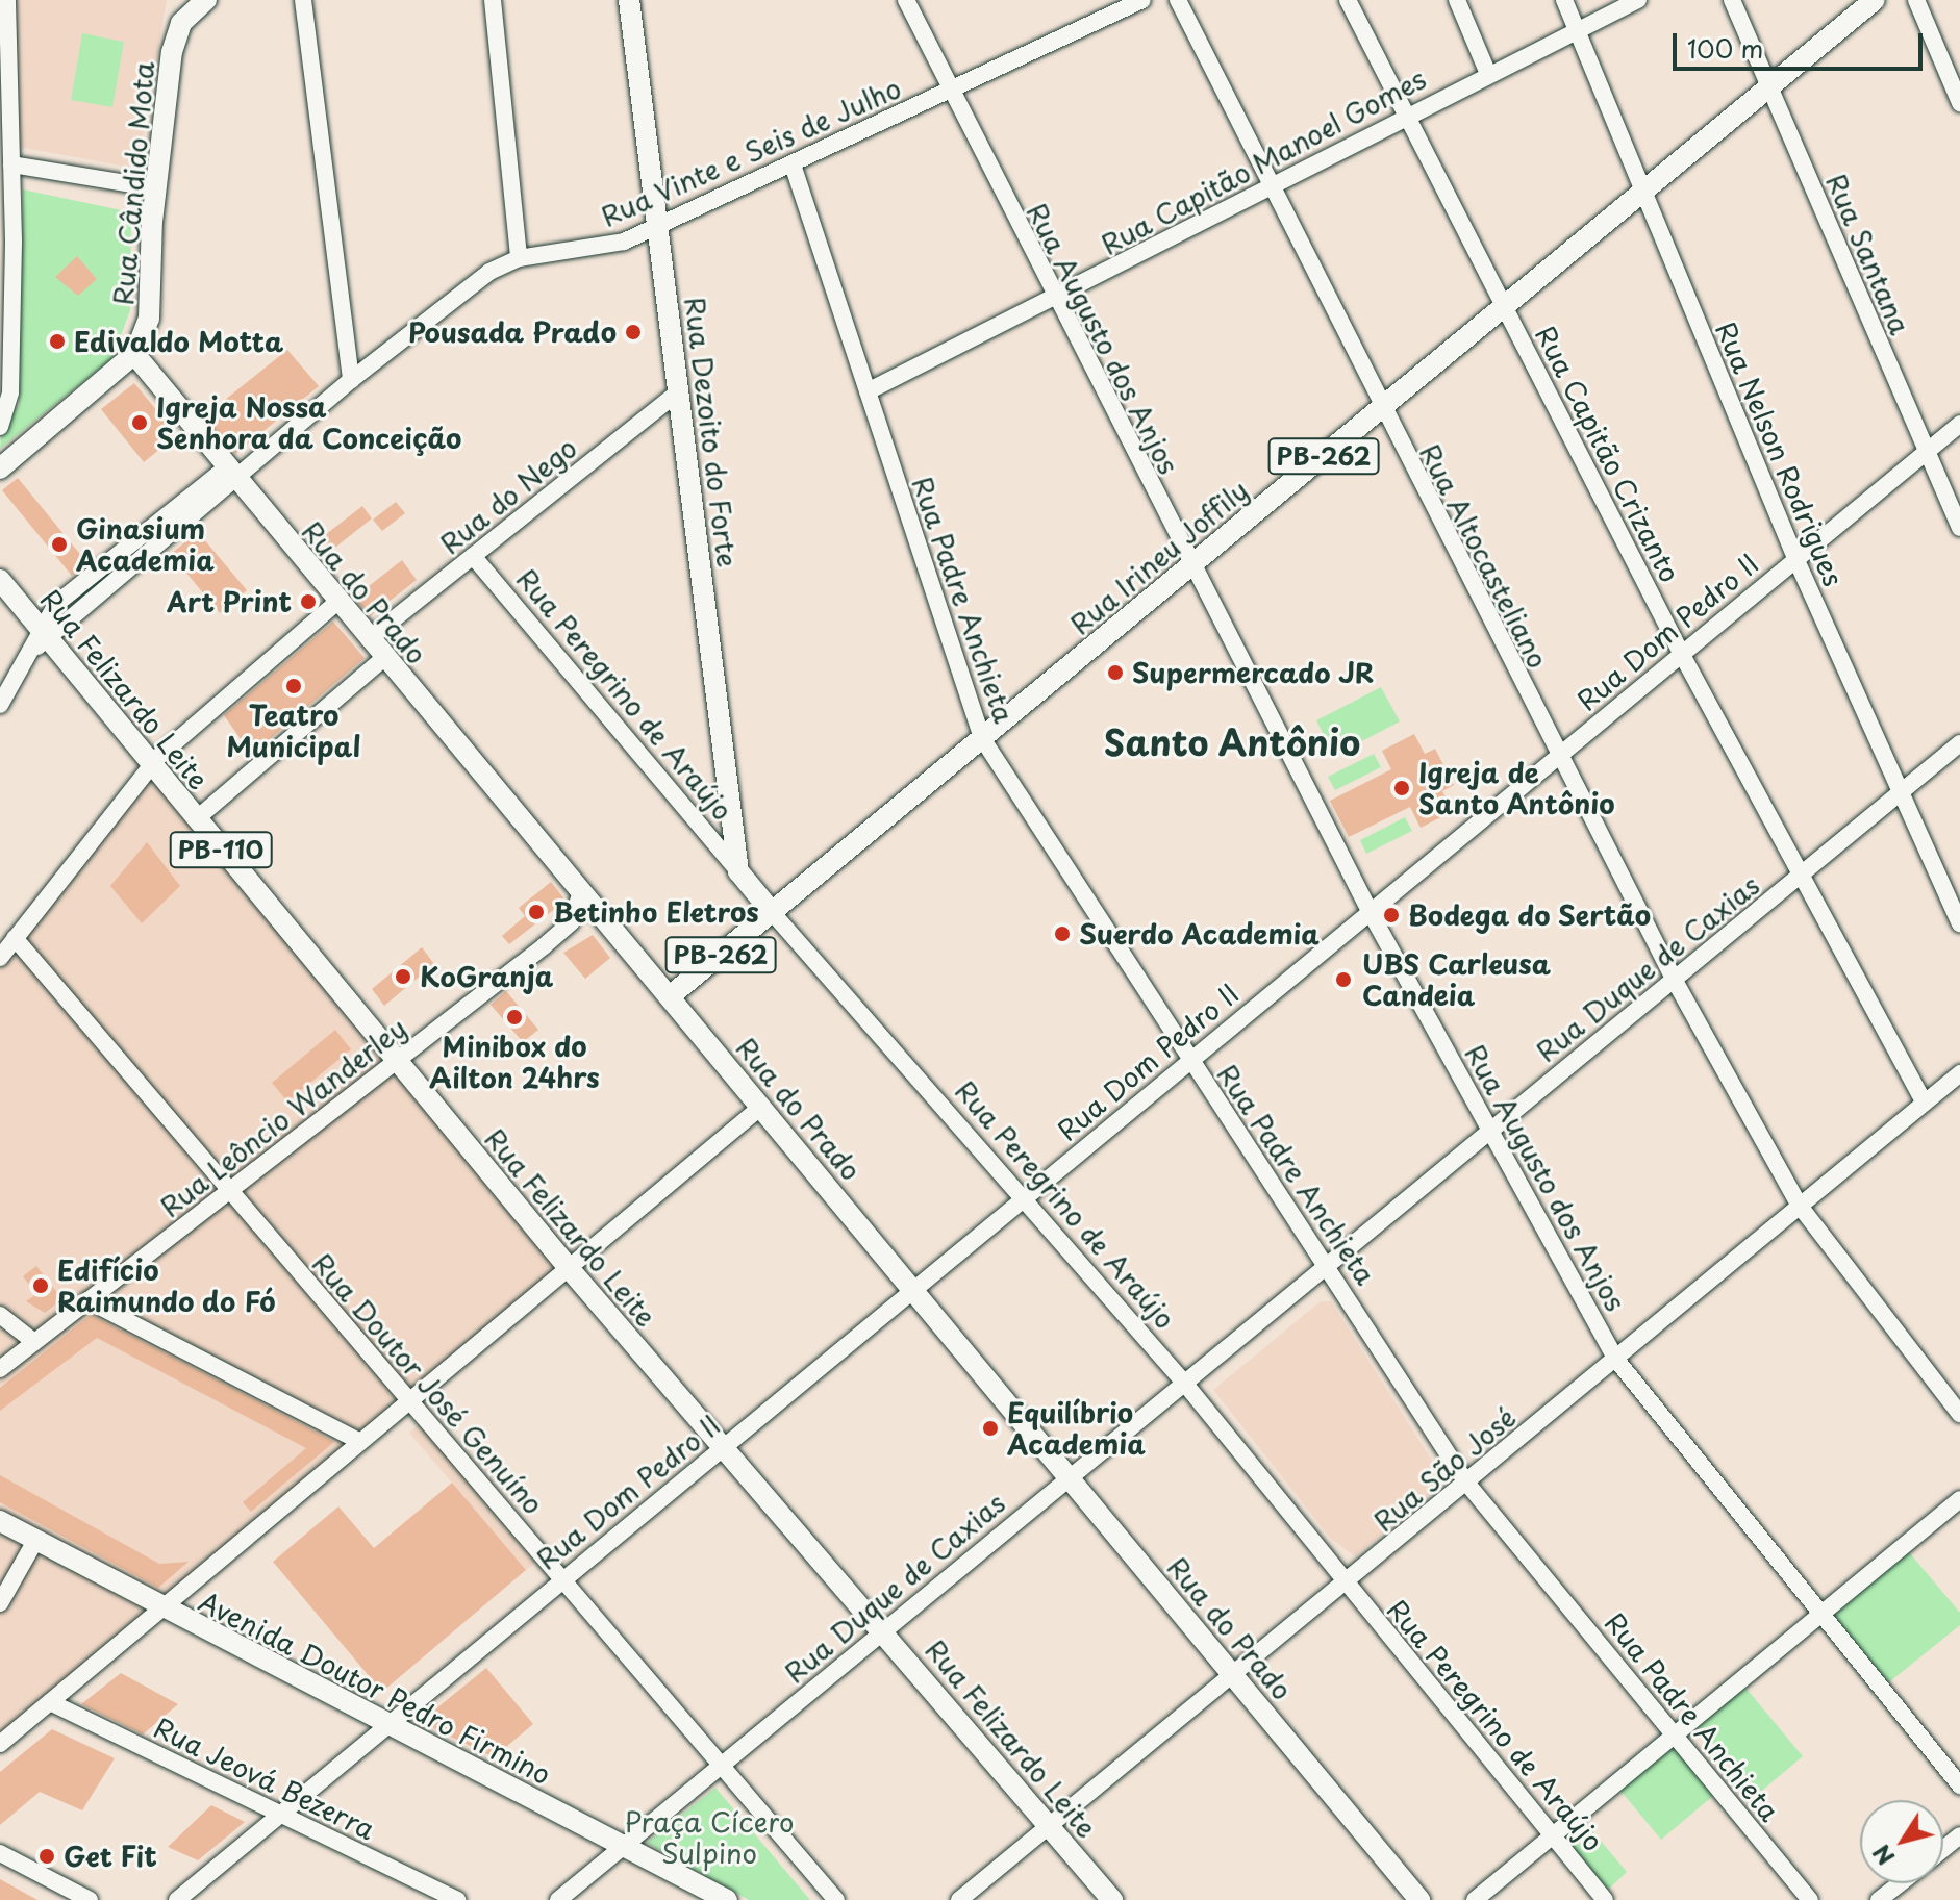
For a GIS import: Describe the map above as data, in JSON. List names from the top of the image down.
{
  "streets": {
    "main road": [
      "Rua Cândido Mota",
      "Rua Dezoito do Forte",
      "PB-262",
      "Rua Irineu Joffily",
      "Rua do Prado",
      "Rua Felizardo Leite",
      "Rua Peregrino de Araújo",
      "PB-110",
      "Avenida Doutor Pedro Firmino"
    ],
    "street": [
      "Rua Vinte e Seis de Julho",
      "Rua Capitão Manoel Gomes",
      "Rua Santana",
      "Rua Augusto dos Anjos",
      "Rua Capitão Crizanto",
      "Rua Nelson Rodrigues",
      "Rua do Nego",
      "Rua Altocasteliano",
      "Rua Padre Anchieta",
      "Rua Dom Pedro II",
      "Rua Duque de Caxias",
      "Rua Leôncio Wanderley",
      "Rua Doutor José Genuíno",
      "Rua São José",
      "Rua Jeová Bezerra"
    ]
  },
  "crossings": [
    ["Rua Vinte e Seis de Julho", "Rua Augusto dos Anjos"],
    ["Rua Vinte e Seis de Julho", "Rua Dezoito do Forte"],
    ["Rua Vinte e Seis de Julho", "Rua do Prado"],
    ["Rua Vinte e Seis de Julho", "Rua Padre Anchieta"],
    ["Rua Vinte e Seis de Julho", "Rua Felizardo Leite"],
    ["Rua Capitão Manoel Gomes", "Rua Augusto dos Anjos"],
    ["Rua Capitão Manoel Gomes", "Rua Capitão Crizanto"],
    ["Rua Capitão Manoel Gomes", "Rua Nelson Rodrigues"],
    ["Rua Capitão Manoel Gomes", "Rua Altocasteliano"],
    ["Rua Capitão Manoel Gomes", "Rua Padre Anchieta"],
    ["Rua Cândido Mota", "Rua do Prado"],
    ["Rua Santana", "Rua Irineu Joffily"],
    ["Rua Santana", "Rua Dom Pedro II"],
    ["Rua Augusto dos Anjos", "Rua Irineu Joffily"],
    ["Rua Augusto dos Anjos", "Rua Dom Pedro II"],
    ["Rua Augusto dos Anjos", "Rua Duque de Caxias"],
    ["Rua Augusto dos Anjos", "Rua São José"],
    ["Rua Dezoito do Forte", "Rua do Nego"],
    ["Rua Dezoito do Forte", "Rua Peregrino de Araújo"],
    ["Rua Capitão Crizanto", "Rua Irineu Joffily"],
    ["Rua Capitão Crizanto", "Rua Dom Pedro II"],
    ["Rua Capitão Crizanto", "Rua Duque de Caxias"],
    ["Rua Capitão Crizanto", "Rua São José"],
    ["Rua Nelson Rodrigues", "Rua Irineu Joffily"],
    ["Rua Nelson Rodrigues", "Rua Dom Pedro II"],
    ["Rua Nelson Rodrigues", "Rua Duque de Caxias"],
    ["Rua do Nego", "Rua do Prado"],
    ["Rua do Nego", "Rua Peregrino de Araújo"],
    ["Rua Altocasteliano", "Rua Irineu Joffily"],
    ["Rua Altocasteliano", "Rua Dom Pedro II"],
    ["Rua Altocasteliano", "Rua Duque de Caxias"],
    ["Rua Altocasteliano", "Rua São José"],
    ["Rua Irineu Joffily", "Rua do Prado"],
    ["Rua Irineu Joffily", "Rua Padre Anchieta"],
    ["Rua Irineu Joffily", "Rua Peregrino de Araújo"],
    ["Rua do Prado", "Rua Dom Pedro II"],
    ["Rua do Prado", "Rua Duque de Caxias"],
    ["Rua do Prado", "Rua Leôncio Wanderley"],
    ["Rua do Prado", "Rua São José"],
    ["Rua Padre Anchieta", "Rua Dom Pedro II"],
    ["Rua Padre Anchieta", "Rua Duque de Caxias"],
    ["Rua Padre Anchieta", "Rua São José"],
    ["Rua Dom Pedro II", "Rua Felizardo Leite"],
    ["Rua Dom Pedro II", "Rua Peregrino de Araújo"],
    ["Rua Dom Pedro II", "Rua Doutor José Genuíno"],
    ["Rua Dom Pedro II", "Avenida Doutor Pedro Firmino"],
    ["Rua Dom Pedro II", "Rua Jeová Bezerra"],
    ["Rua Felizardo Leite", "Rua Duque de Caxias"],
    ["Rua Felizardo Leite", "Rua Leôncio Wanderley"],
    ["Rua Felizardo Leite", "Rua São José"],
    ["Rua Peregrino de Araújo", "Rua Duque de Caxias"],
    ["Rua Peregrino de Araújo", "Rua São José"],
    ["Rua Duque de Caxias", "Rua Doutor José Genuíno"],
    ["Rua Duque de Caxias", "Avenida Doutor Pedro Firmino"],
    ["Rua Leôncio Wanderley", "Rua Doutor José Genuíno"]
  ],
  "districts": ["Santo Antônio"],
  "parks": ["Praça Cícero Sulpino"],
  "places": [
    "Pousada Prado",
    "Edivaldo Motta",
    "Igreja Nossa Senhora da Conceição",
    "Ginasium Academia",
    "Art Print",
    "Supermercado JR",
    "Teatro Municipal",
    "Igreja de Santo Antônio",
    "Betinho Eletros",
    "Bodega do Sertão",
    "Suerdo Academia",
    "KoGranja",
    "UBS Carleusa Candeia",
    "Minibox do Ailton 24hrs",
    "Edifício Raimundo do Fó",
    "Equilíbrio Academia",
    "Get Fit"
  ],
  "scale_bar": "100 m",
  "north": "bottom left"
}
